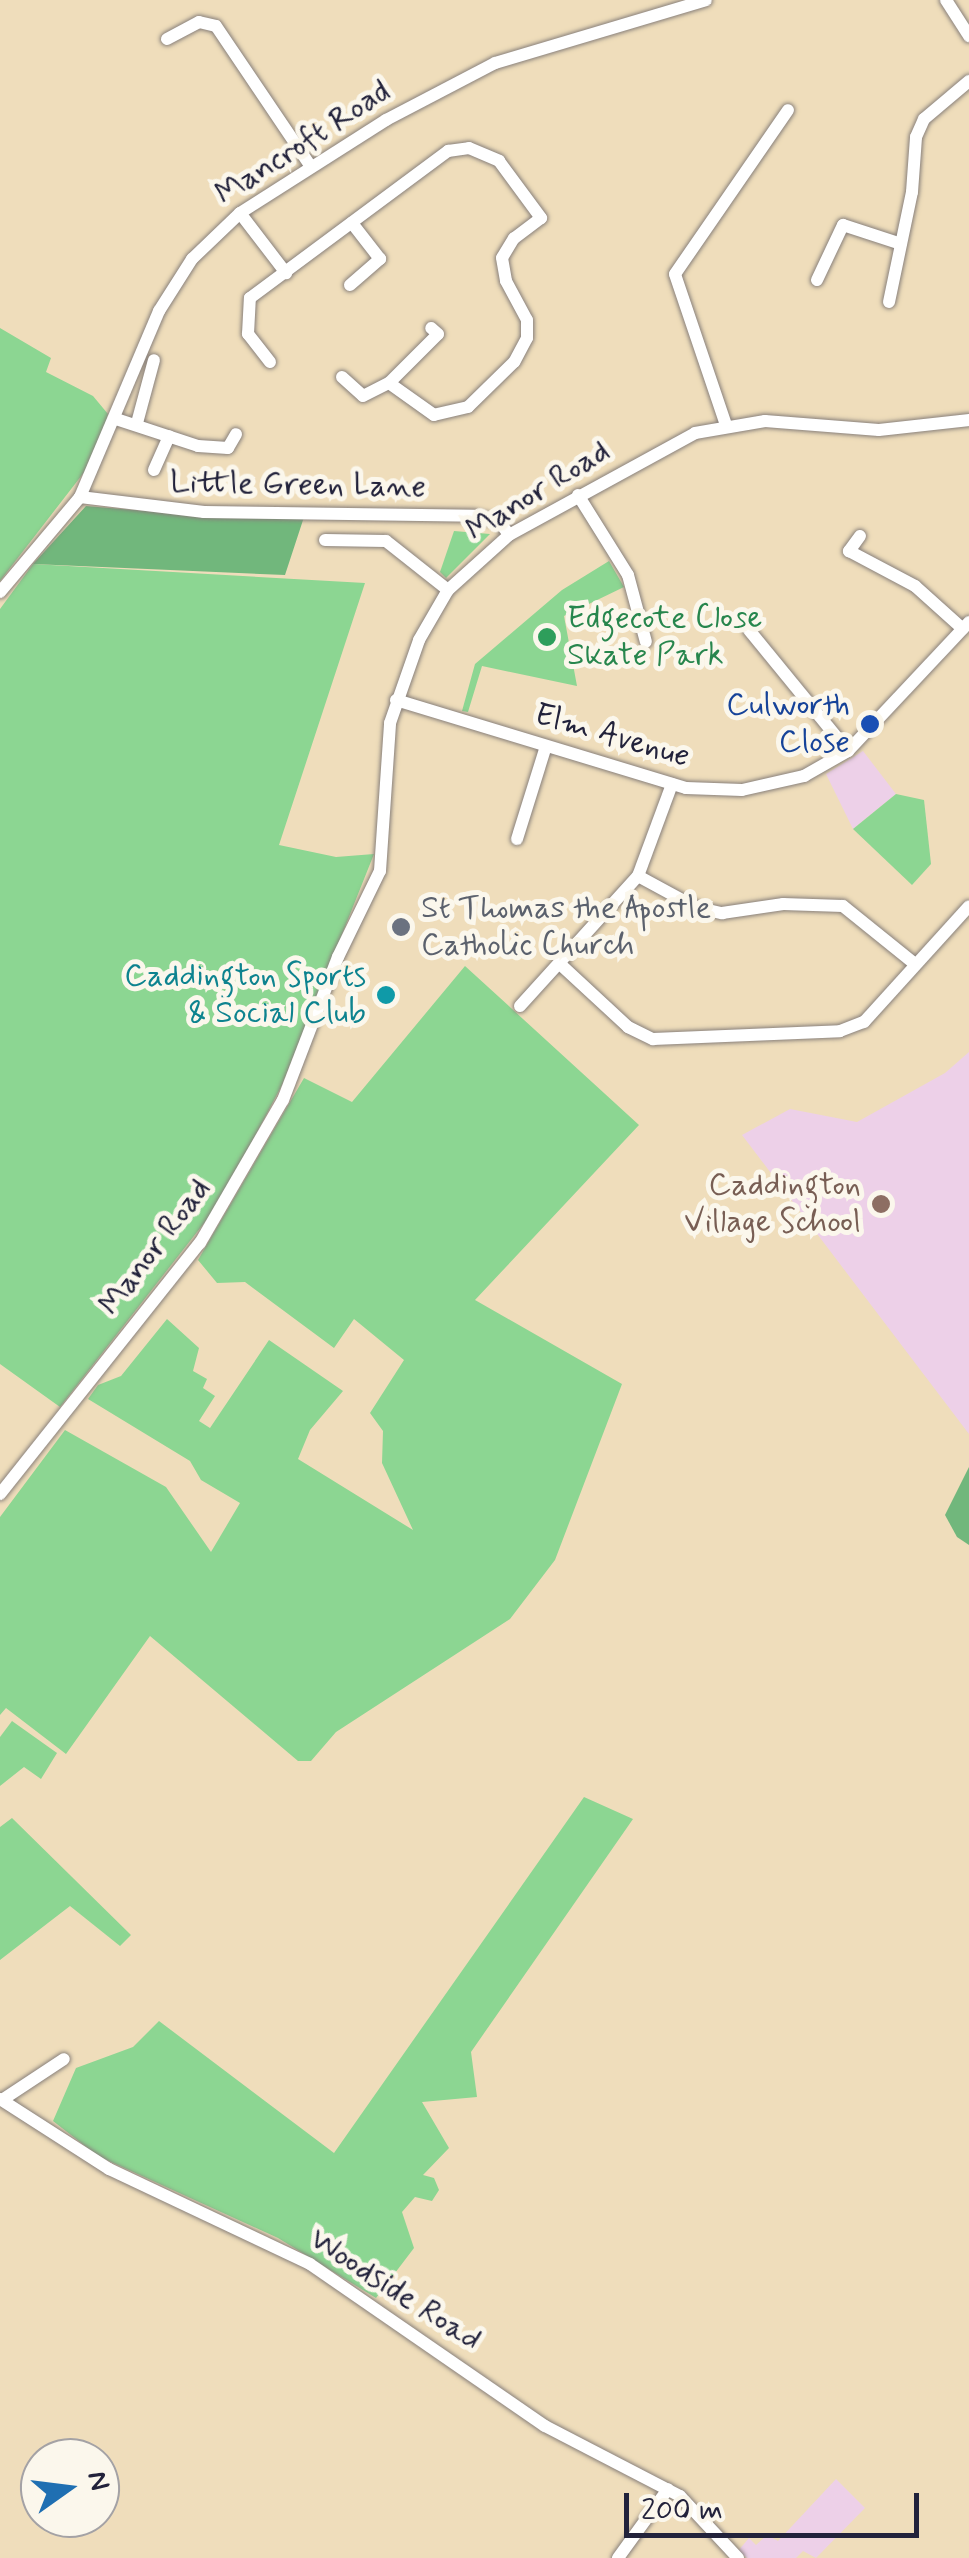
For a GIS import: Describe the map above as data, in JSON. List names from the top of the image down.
{
  "streets": {
    "street": [
      "Mancroft Road",
      "Little Green Lane",
      "Manor Road",
      "Elm Avenue",
      "Woodside Road"
    ]
  },
  "crossings": [
    ["Mancroft Road", "Little Green Lane"],
    ["Little Green Lane", "Manor Road"],
    ["Manor Road", "Elm Avenue"]
  ],
  "places": [
    "Edgecote Close Skate Park",
    "Culworth Close",
    "St Thomas the Apostle Catholic Church",
    "Caddington Sports & Social Club",
    "Caddington Village School"
  ],
  "scale_bar": "200 m",
  "north": "right"
}
